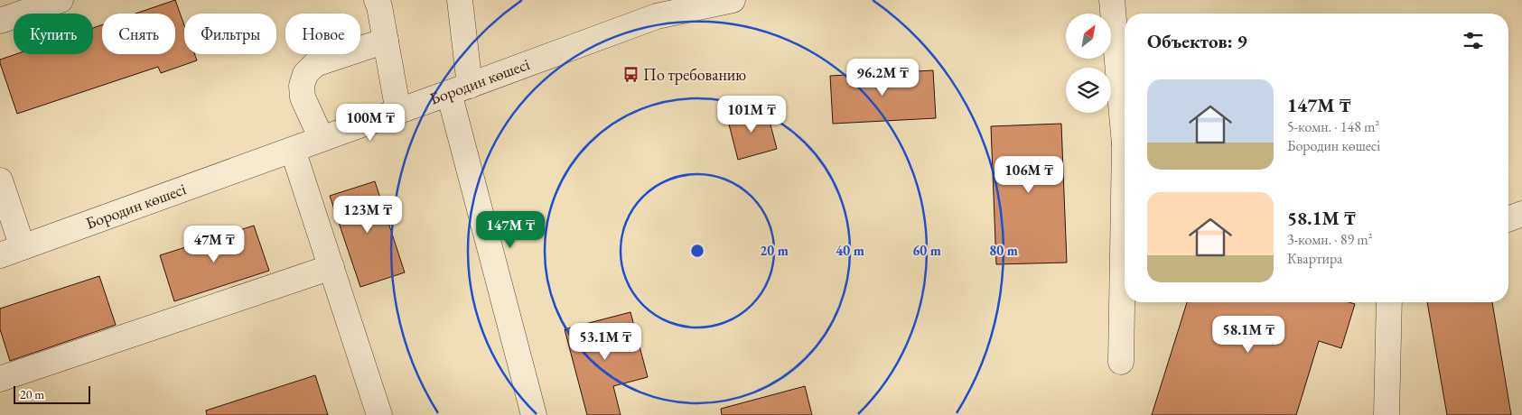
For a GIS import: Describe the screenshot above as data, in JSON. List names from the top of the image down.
{
  "streets": {
    "street": ["Бородин көшесі"]
  },
  "places": {
    "bus stop": ["По требованию"]
  },
  "scale_bar": "20 m",
  "north": "top right",
  "page": {
    "chip": [
      "Купить",
      "Снять",
      "Фильтры",
      "Новое"
    ],
    "heading": "Объектов: 9",
    "price": [
      "96.2M ₸",
      "101M ₸",
      "100M ₸",
      "106M ₸",
      "123M ₸",
      "147M ₸",
      "47M ₸",
      "58.1M ₸",
      "53.1M ₸"
    ],
    "list": [
      {
        "name": "147M ₸",
        "note": "5-комн. · 148 m² · Бородин көшесі"
      },
      {
        "name": "58.1M ₸",
        "note": "3-комн. · 89 m² · Квартира"
      }
    ],
    "scale": "20 m"
  },
  "rings": [
    "20 m",
    "40 m",
    "60 m",
    "80 m"
  ]
}
